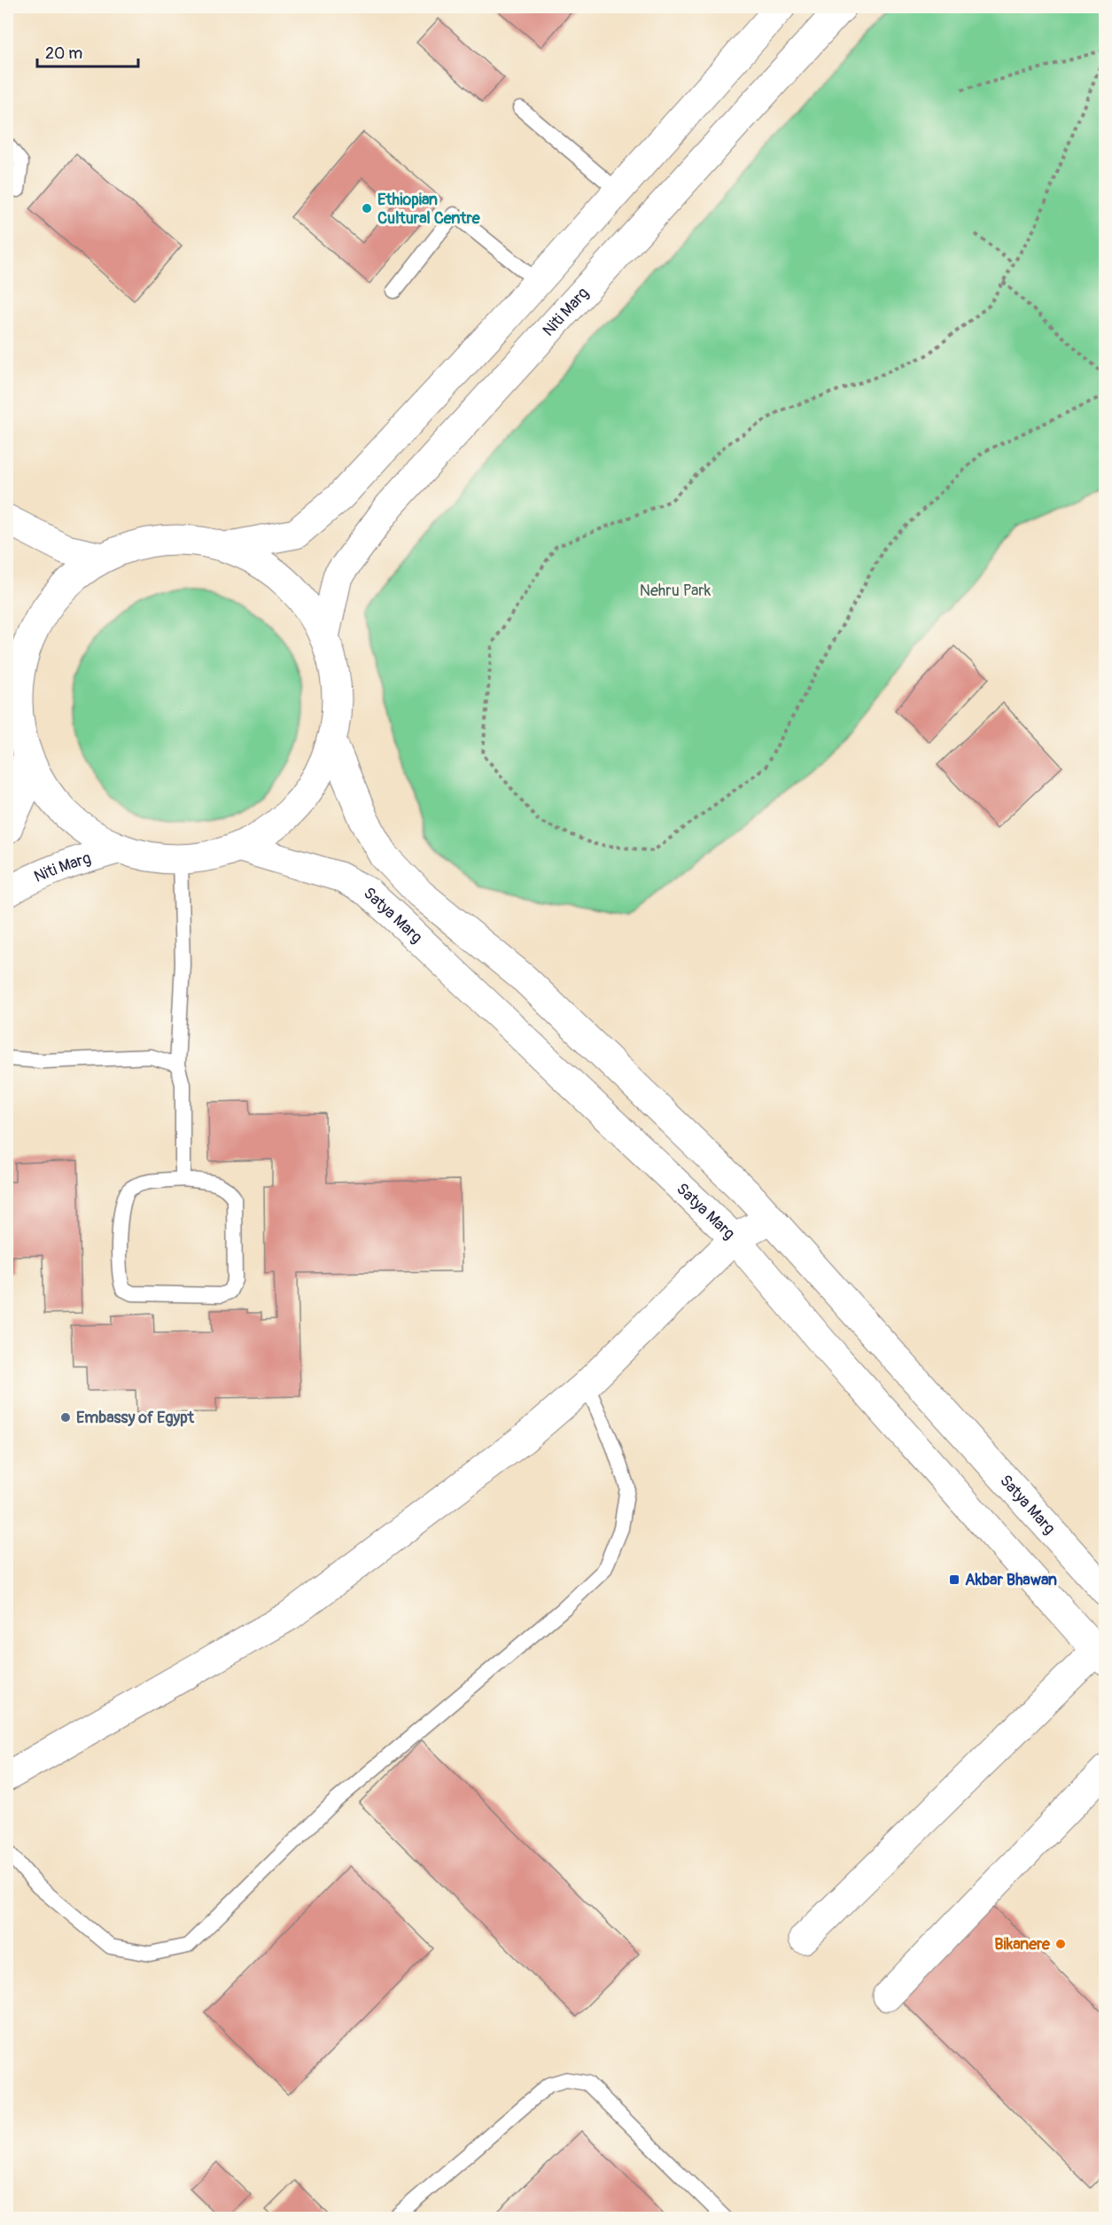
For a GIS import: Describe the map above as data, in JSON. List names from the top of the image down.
{
  "streets": {
    "street": ["Niti Marg", "Satya Marg"]
  },
  "parks": ["Nehru Park"],
  "places": {
    "other": ["Ethiopian Cultural Centre", "Embassy of Egypt", "Bikanere"],
    "transit": ["Akbar Bhawan"]
  },
  "scale_bar": "20 m"
}
